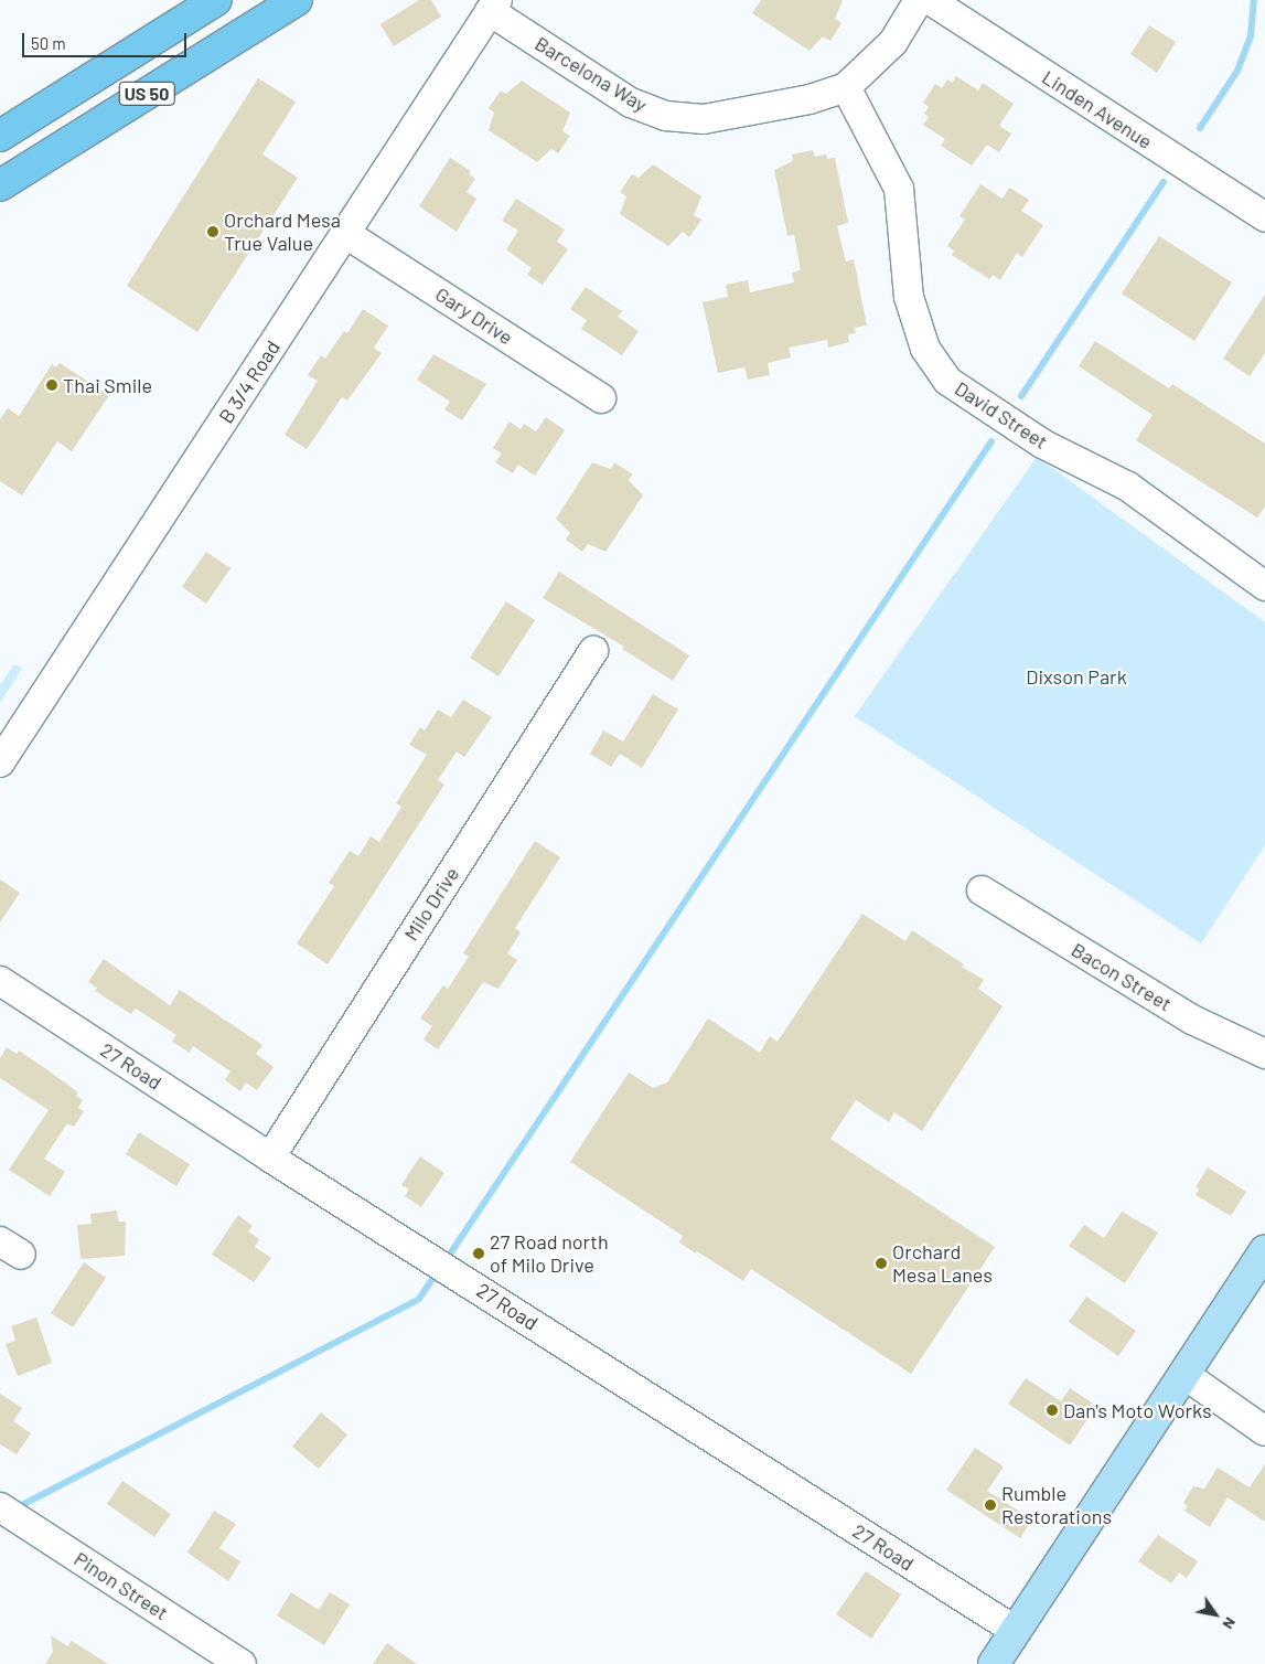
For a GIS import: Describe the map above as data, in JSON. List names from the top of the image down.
{
  "streets": {
    "highway": ["US 50"],
    "street": [
      "Barcelona Way",
      "Linden Avenue",
      "Gary Drive",
      "B 3/4 Road",
      "David Street",
      "Milo Drive",
      "Bacon Street",
      "27 Road",
      "Pinon Street"
    ]
  },
  "crossings": [
    ["Barcelona Way", "B 3/4 Road"],
    ["Barcelona Way", "David Street"],
    ["Gary Drive", "B 3/4 Road"],
    ["Milo Drive", "27 Road"]
  ],
  "parks": ["Dixson Park"],
  "places": [
    "Orchard Mesa True Value",
    "Thai Smile",
    "27 Road north of Milo Drive",
    "Orchard Mesa Lanes",
    "Dan's Moto Works",
    "Rumble Restorations"
  ],
  "scale_bar": "50 m",
  "north": "bottom right"
}
